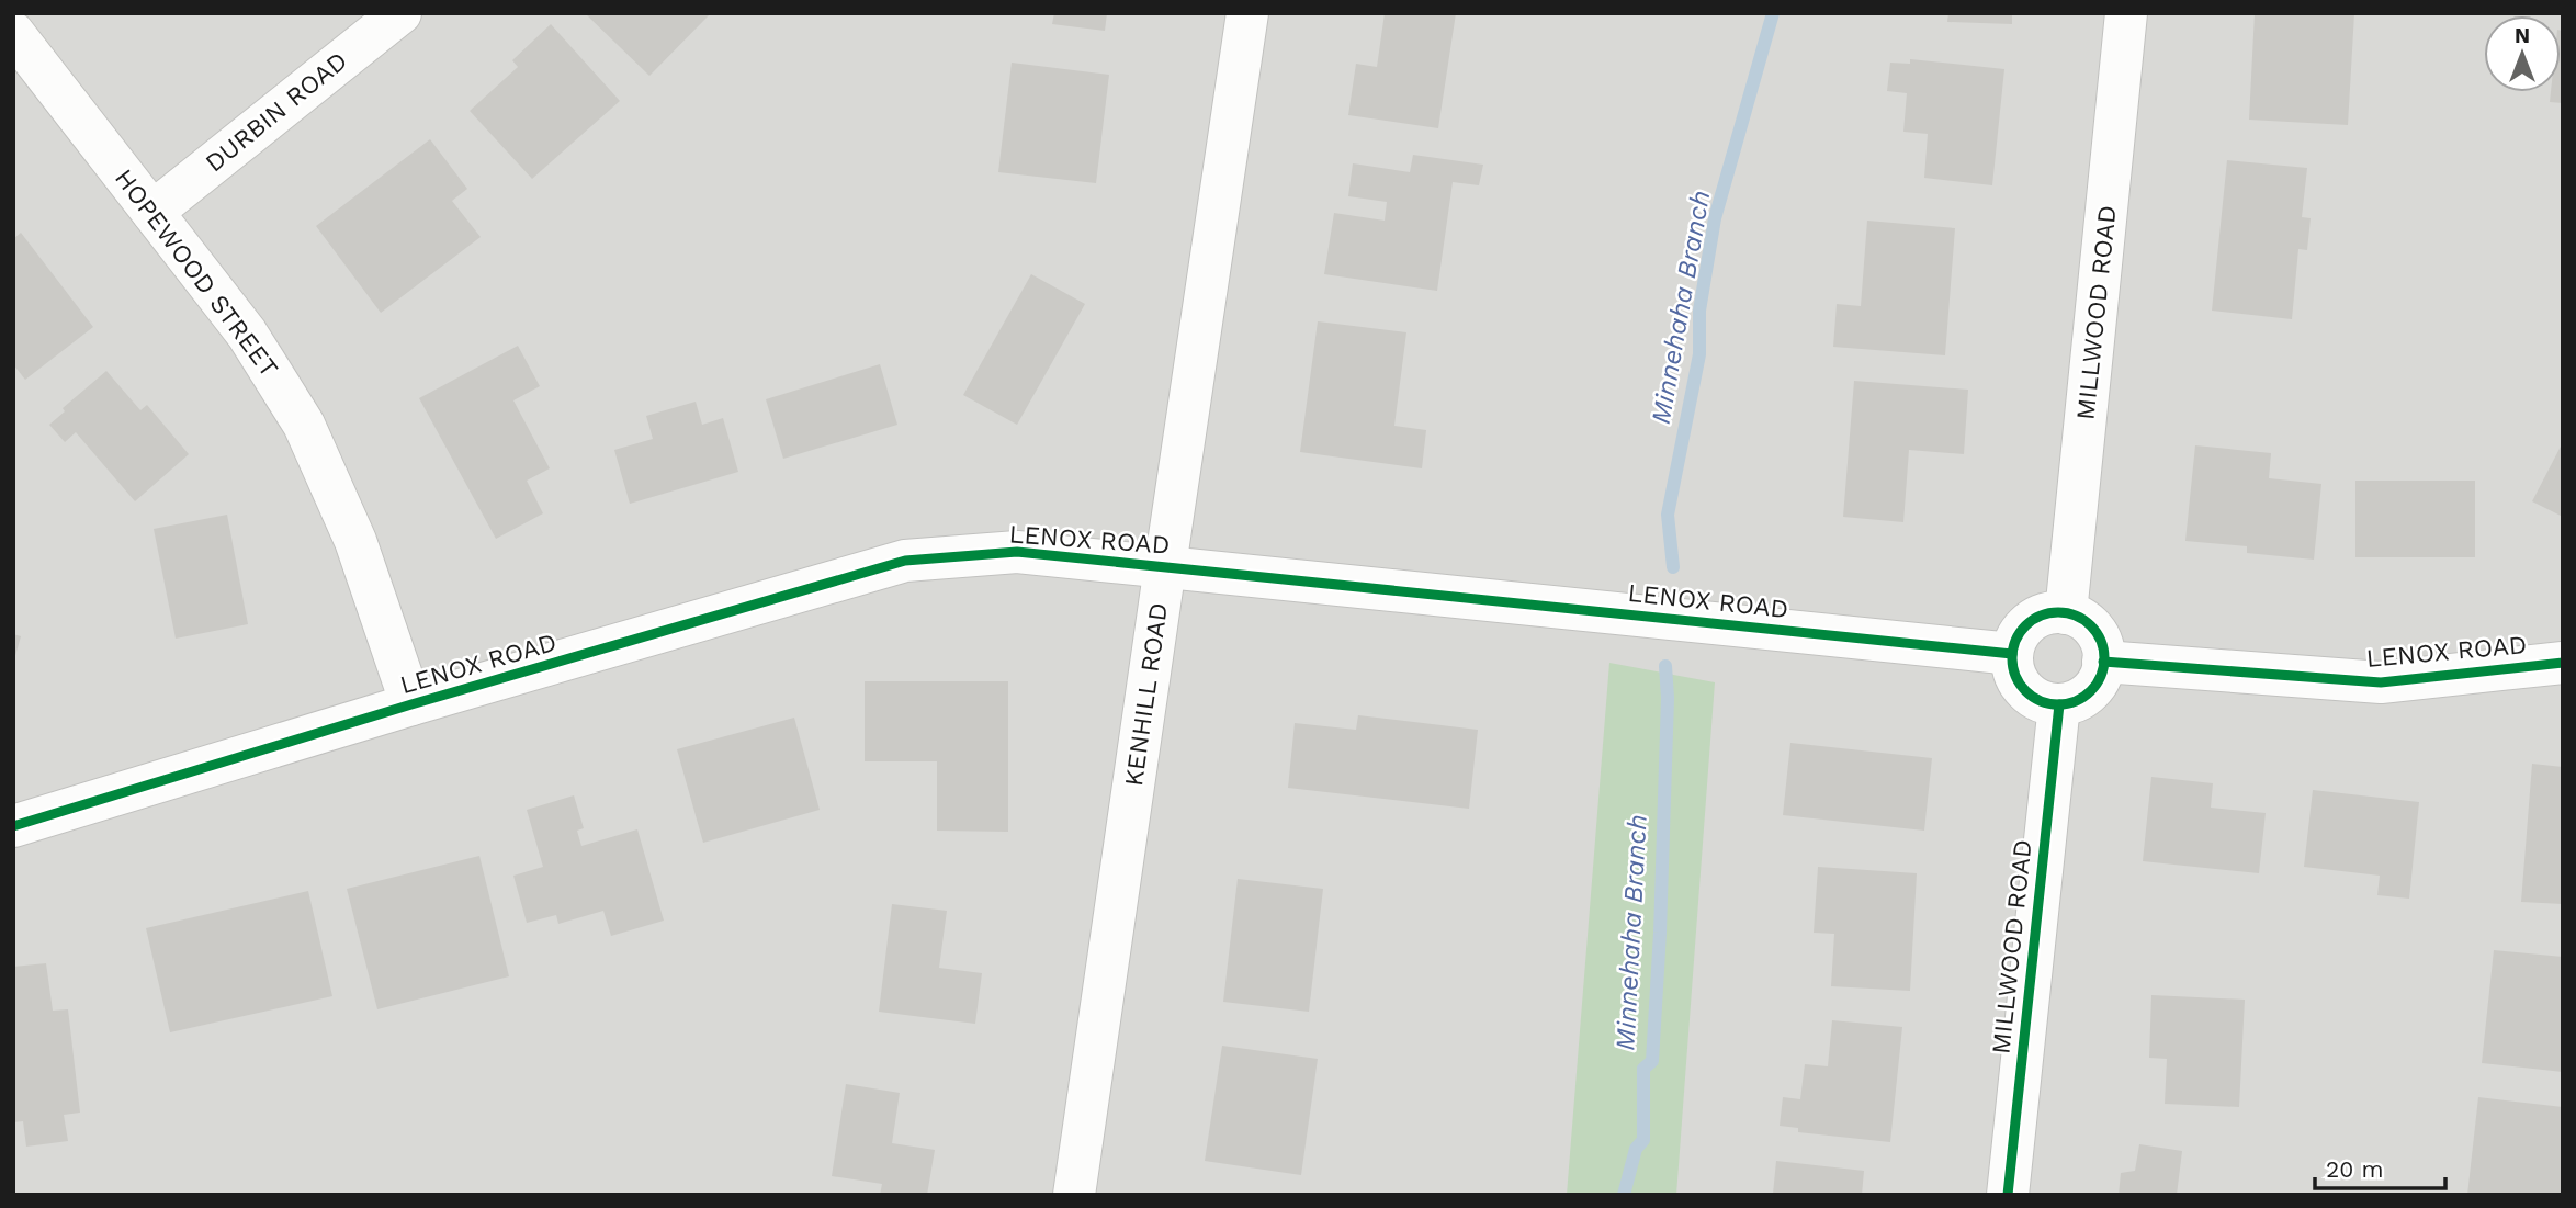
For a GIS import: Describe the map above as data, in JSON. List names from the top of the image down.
{
  "streets": {
    "street": [
      "DURBIN ROAD",
      "HOPEWOOD STREET",
      "MILLWOOD ROAD",
      "LENOX ROAD",
      "KENHILL ROAD"
    ]
  },
  "crossings": [
    ["DURBIN ROAD", "HOPEWOOD STREET"],
    ["HOPEWOOD STREET", "LENOX ROAD"],
    ["MILLWOOD ROAD", "LENOX ROAD"],
    ["LENOX ROAD", "KENHILL ROAD"]
  ],
  "water": ["Minnehaha Branch"],
  "scale_bar": "20 m",
  "north": "top"
}
